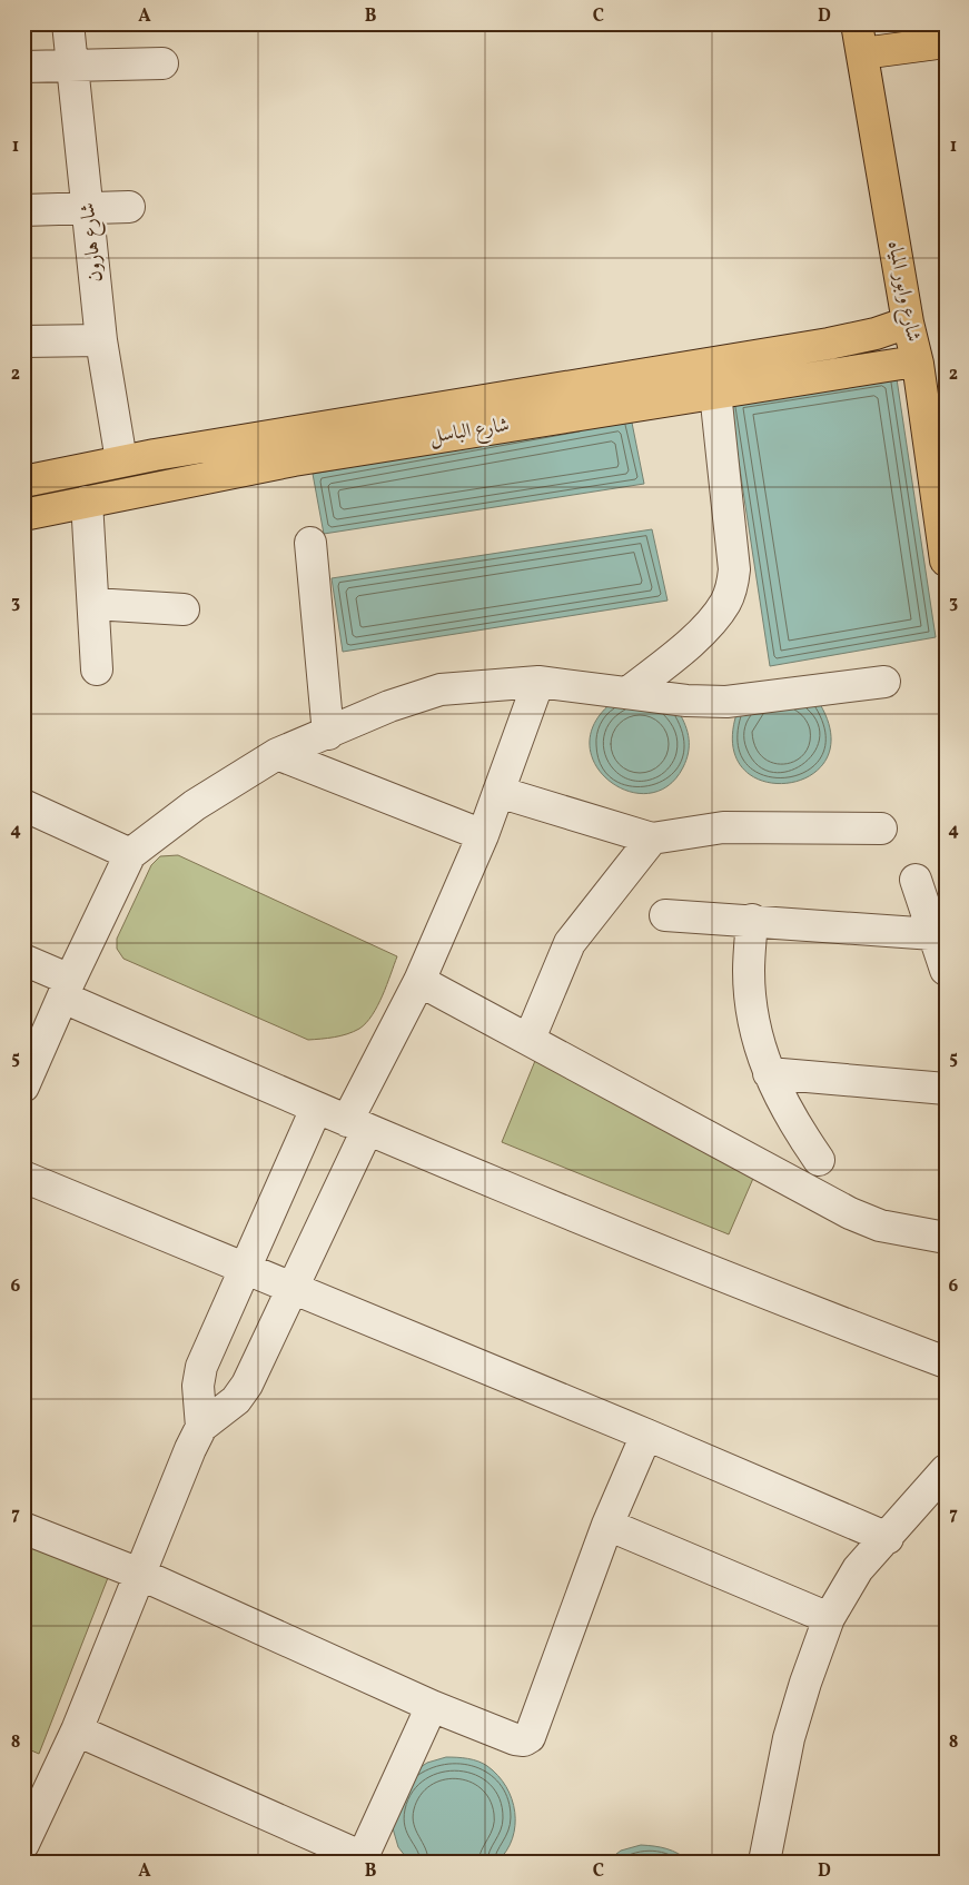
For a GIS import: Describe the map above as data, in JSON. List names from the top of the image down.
{
  "streets": {
    "main road": ["شارع وابور المياه", "شارع الباسل"],
    "street": ["شارع هارون"]
  },
  "crossings": [
    ["شارع هارون", "شارع الباسل"],
    ["شارع وابور المياه", "شارع الباسل"]
  ],
  "grid": {
    "columns": [
      "A",
      "B",
      "C",
      "D"
    ],
    "rows": [
      "1",
      "2",
      "3",
      "4",
      "5",
      "6",
      "7",
      "8"
    ]
  }
}
